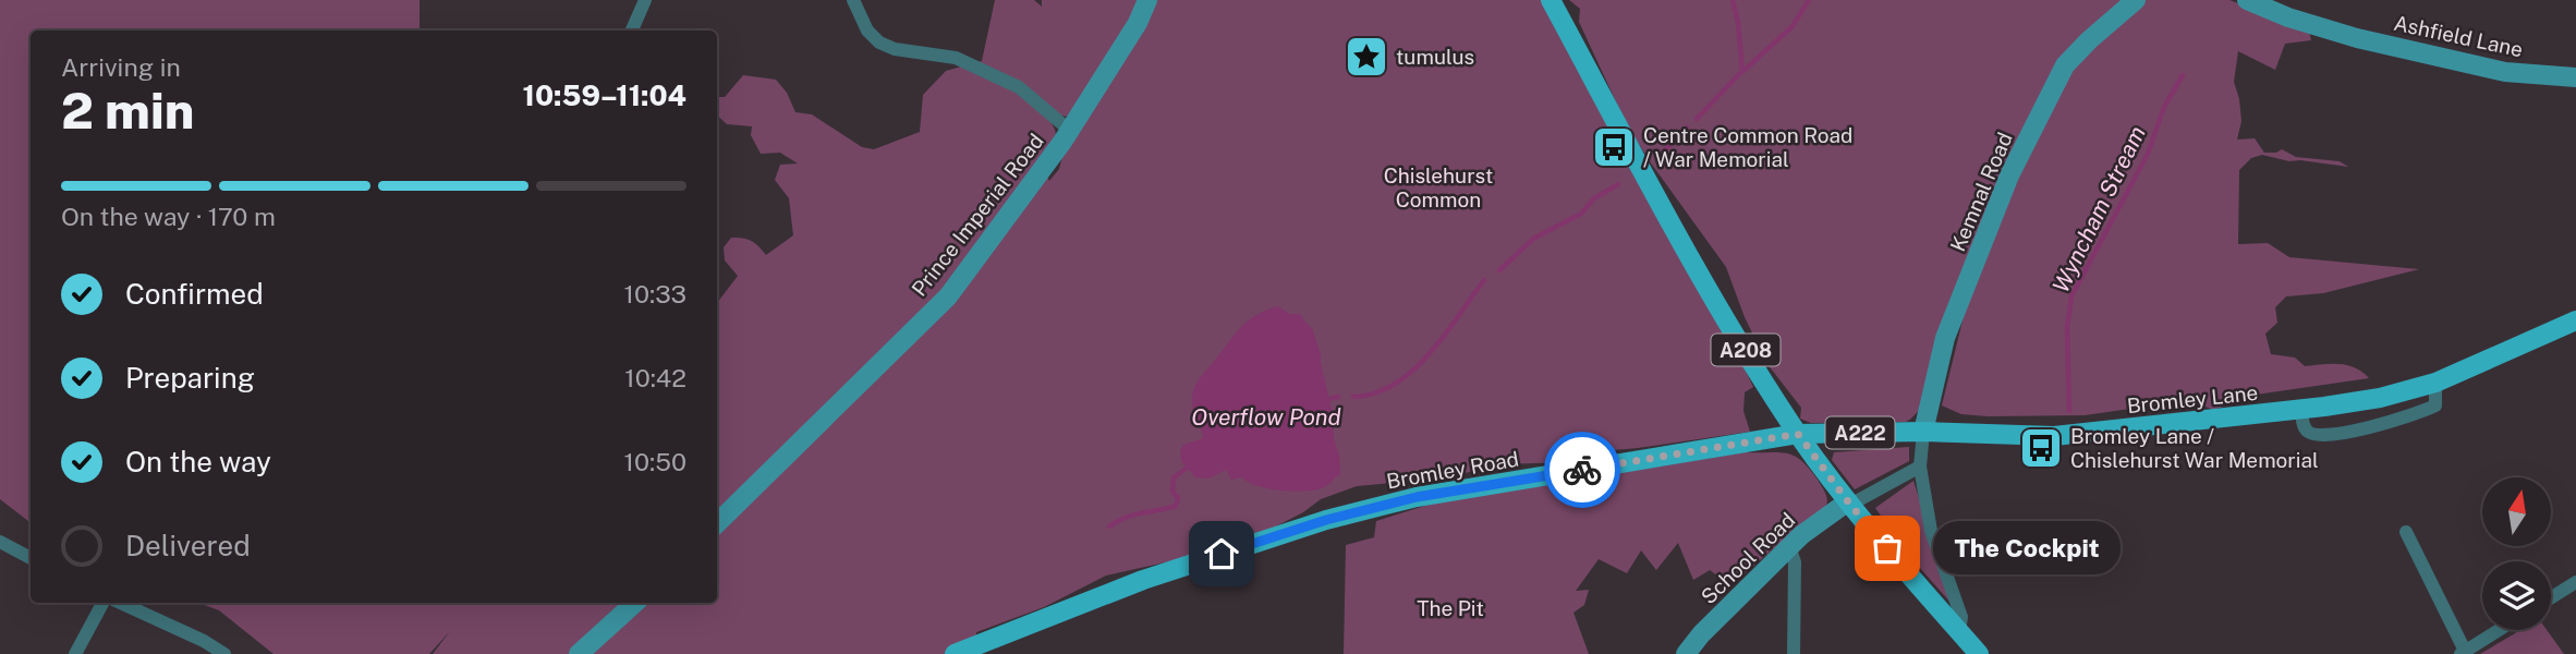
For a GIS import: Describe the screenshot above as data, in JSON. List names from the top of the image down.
{
  "streets": {
    "main road": [
      "A208",
      "Bromley Lane",
      "A222",
      "Bromley Road"
    ],
    "street": [
      "Ashfield Lane",
      "Kemnal Road",
      "Prince Imperial Road",
      "School Road"
    ]
  },
  "crossings": [
    ["Kemnal Road", "Bromley Lane"],
    ["A208", "Bromley Lane"],
    ["A208", "Bromley Road"],
    ["A208", "School Road"],
    ["Bromley Lane", "Bromley Road"]
  ],
  "water": ["Wyncham Stream", "Overflow Pond"],
  "parks": ["Chislehurst Common", "The Pit"],
  "places": {
    "place": ["tumulus"],
    "bus stop": ["Centre Common Road / War Memorial", "Bromley Lane / Chislehurst War Memorial"],
    "other": ["The Cockpit"]
  },
  "north": "top",
  "page": {
    "heading": ["2 min", "Arriving in", "10:59–11:04"],
    "bar": "On the way · 170 m",
    "list": [
      ["Confirmed", "10:33"],
      ["Preparing", "10:42"],
      ["On the way", "10:50"],
      "Delivered"
    ],
    "bubble": "The Cockpit"
  }
}
